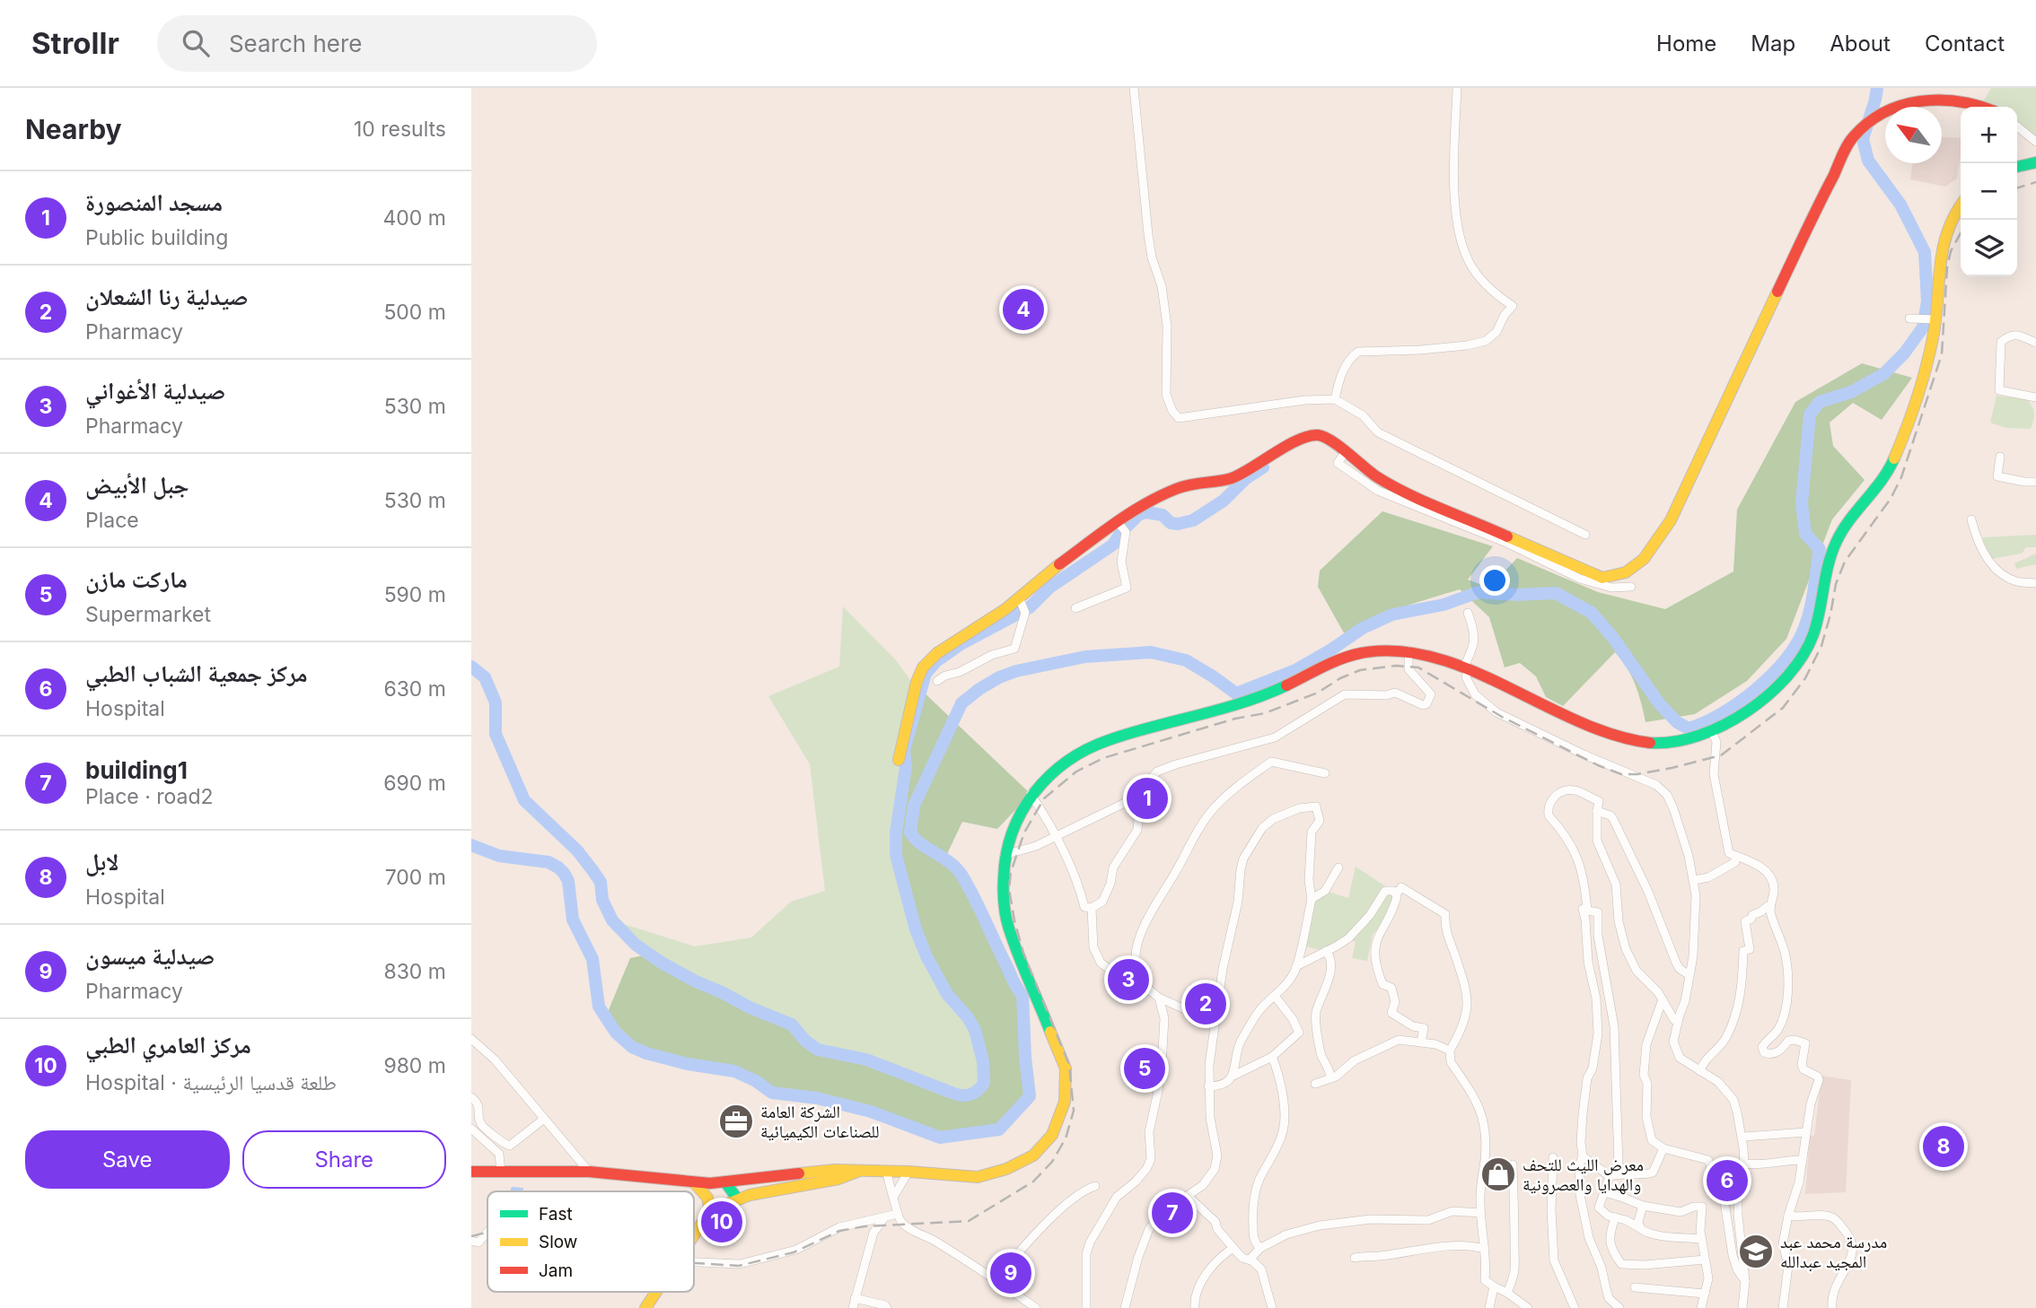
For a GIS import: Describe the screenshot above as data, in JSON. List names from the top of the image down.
{
  "places": {
    "office": ["الشركة العامة للصناعات الكيميائية"],
    "shop": ["معرض الليث للتحف والهدايا والعصرونية"],
    "school or university": ["مدرسة محمد عبد المجيد عبدالله"]
  },
  "legend": ["Fast", "Slow", "Jam"],
  "north": "top left",
  "page": {
    "header": "Strollr",
    "search": "Search here",
    "nav": [
      "Home",
      "Map",
      "About",
      "Contact"
    ],
    "heading": ["Nearby", "10 results"],
    "map_buttons": ["+", "−"],
    "list": [
      {
        "mark": "1",
        "name": "مسجد المنصورة",
        "note": "Public building",
        "value": "400 m"
      },
      {
        "mark": "2",
        "name": "صيدلية رنا الشعلان",
        "note": "Pharmacy",
        "value": "500 m"
      },
      {
        "mark": "3",
        "name": "صيدلية الأغواني",
        "note": "Pharmacy",
        "value": "530 m"
      },
      {
        "mark": "4",
        "name": "جبل الأبيض",
        "note": "Place",
        "value": "530 m"
      },
      {
        "mark": "5",
        "name": "ماركت مازن",
        "note": "Supermarket",
        "value": "590 m"
      },
      {
        "mark": "6",
        "name": "مركز جمعية الشباب الطبي",
        "note": "Hospital",
        "value": "630 m"
      },
      {
        "mark": "7",
        "name": "building1",
        "note": "Place · road2",
        "value": "690 m"
      },
      {
        "mark": "8",
        "name": "لابل",
        "note": "Hospital",
        "value": "700 m"
      },
      {
        "mark": "9",
        "name": "صيدلية ميسون",
        "note": "Pharmacy",
        "value": "830 m"
      },
      {
        "mark": "10",
        "name": "مركز العامري الطبي",
        "note": "Hospital · طلعة قدسيا الرئيسية",
        "value": "980 m"
      }
    ],
    "pins": [
      "4",
      "1",
      "3",
      "2",
      "5",
      "8",
      "6",
      "7",
      "10",
      "9"
    ],
    "buttons": ["Save", "Share"]
  }
}
